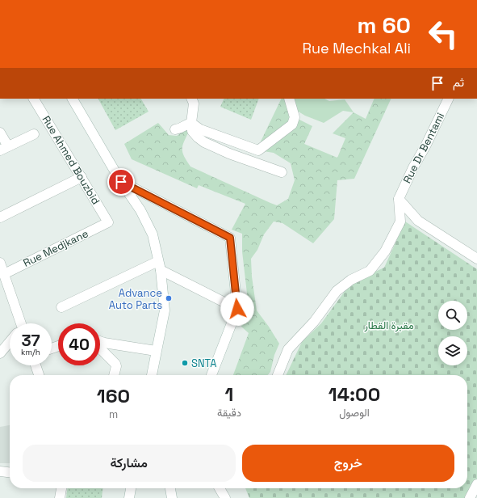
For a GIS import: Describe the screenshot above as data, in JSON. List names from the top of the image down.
{
  "streets": {
    "street": ["Rue Dr Bentami", "Rue Ahmed Bouzbid", "Rue Medjkane"]
  },
  "crossings": [
    ["Rue Ahmed Bouzbid", "Rue Medjkane"]
  ],
  "parks": ["مقبرة القطار"],
  "places": ["Advance Auto Parts", "SNTA"],
  "page": {
    "turn": ["60 m", "Rue Mechkal Ali"],
    "then": "ثم",
    "speed": "37 km/h",
    "limit": "40",
    "eta": [
      "14:00",
      "الوصول",
      "1",
      "دقيقة",
      "160",
      "m"
    ],
    "buttons": ["خروج", "مشاركة"]
  }
}
